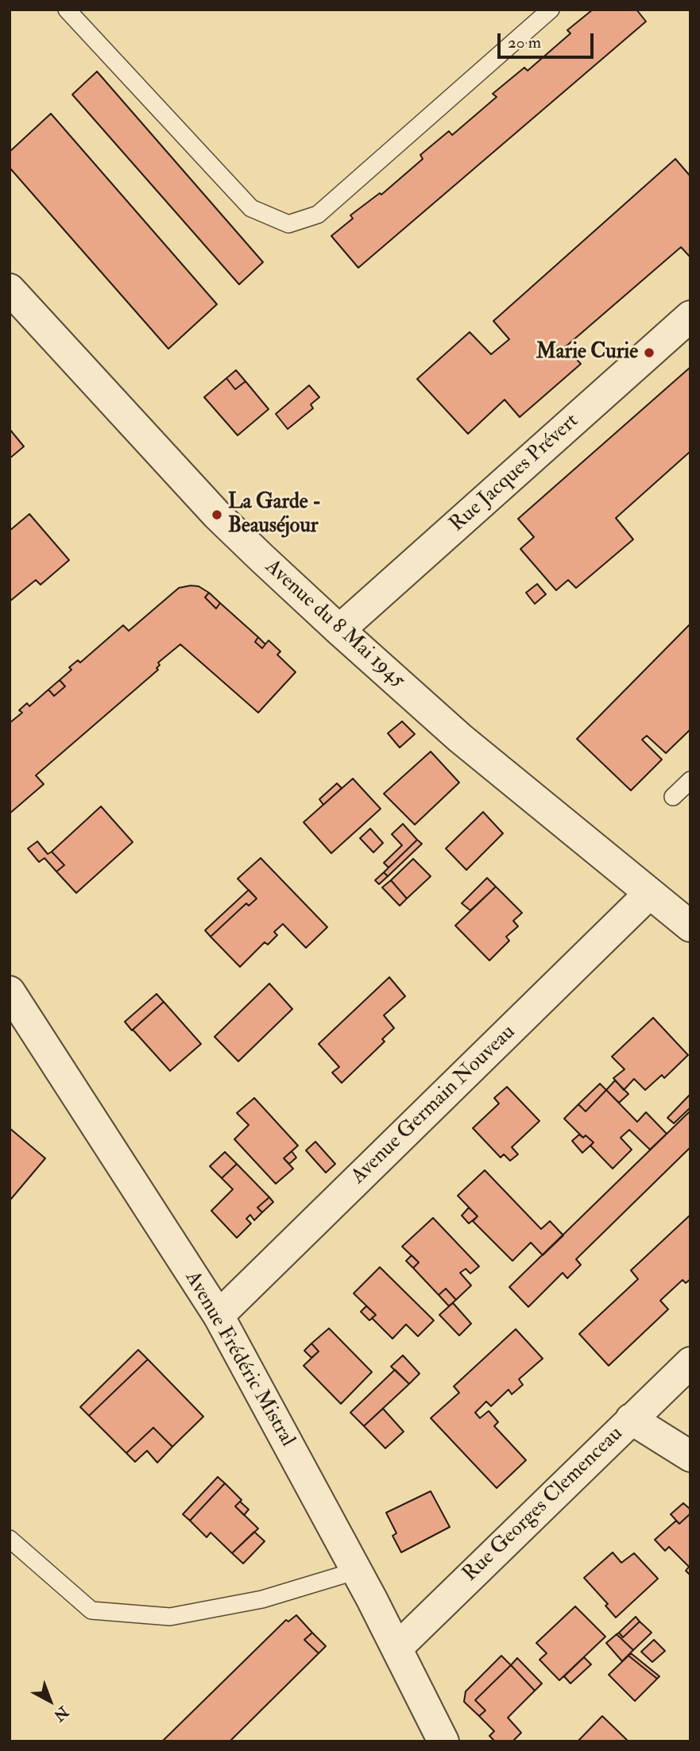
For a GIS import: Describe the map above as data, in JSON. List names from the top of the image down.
{
  "streets": {
    "street": [
      "Rue Jacques Prévert",
      "Avenue du 8 Mai 1945",
      "Avenue Germain Nouveau",
      "Avenue Frédéric Mistral",
      "Rue Georges Clemenceau"
    ]
  },
  "crossings": [
    ["Rue Jacques Prévert", "Avenue du 8 Mai 1945"],
    ["Avenue du 8 Mai 1945", "Avenue Germain Nouveau"],
    ["Avenue Germain Nouveau", "Avenue Frédéric Mistral"],
    ["Avenue Frédéric Mistral", "Rue Georges Clemenceau"]
  ],
  "places": ["Marie Curie", "La Garde - Beauséjour"],
  "scale_bar": "20 m",
  "north": "bottom right"
}
